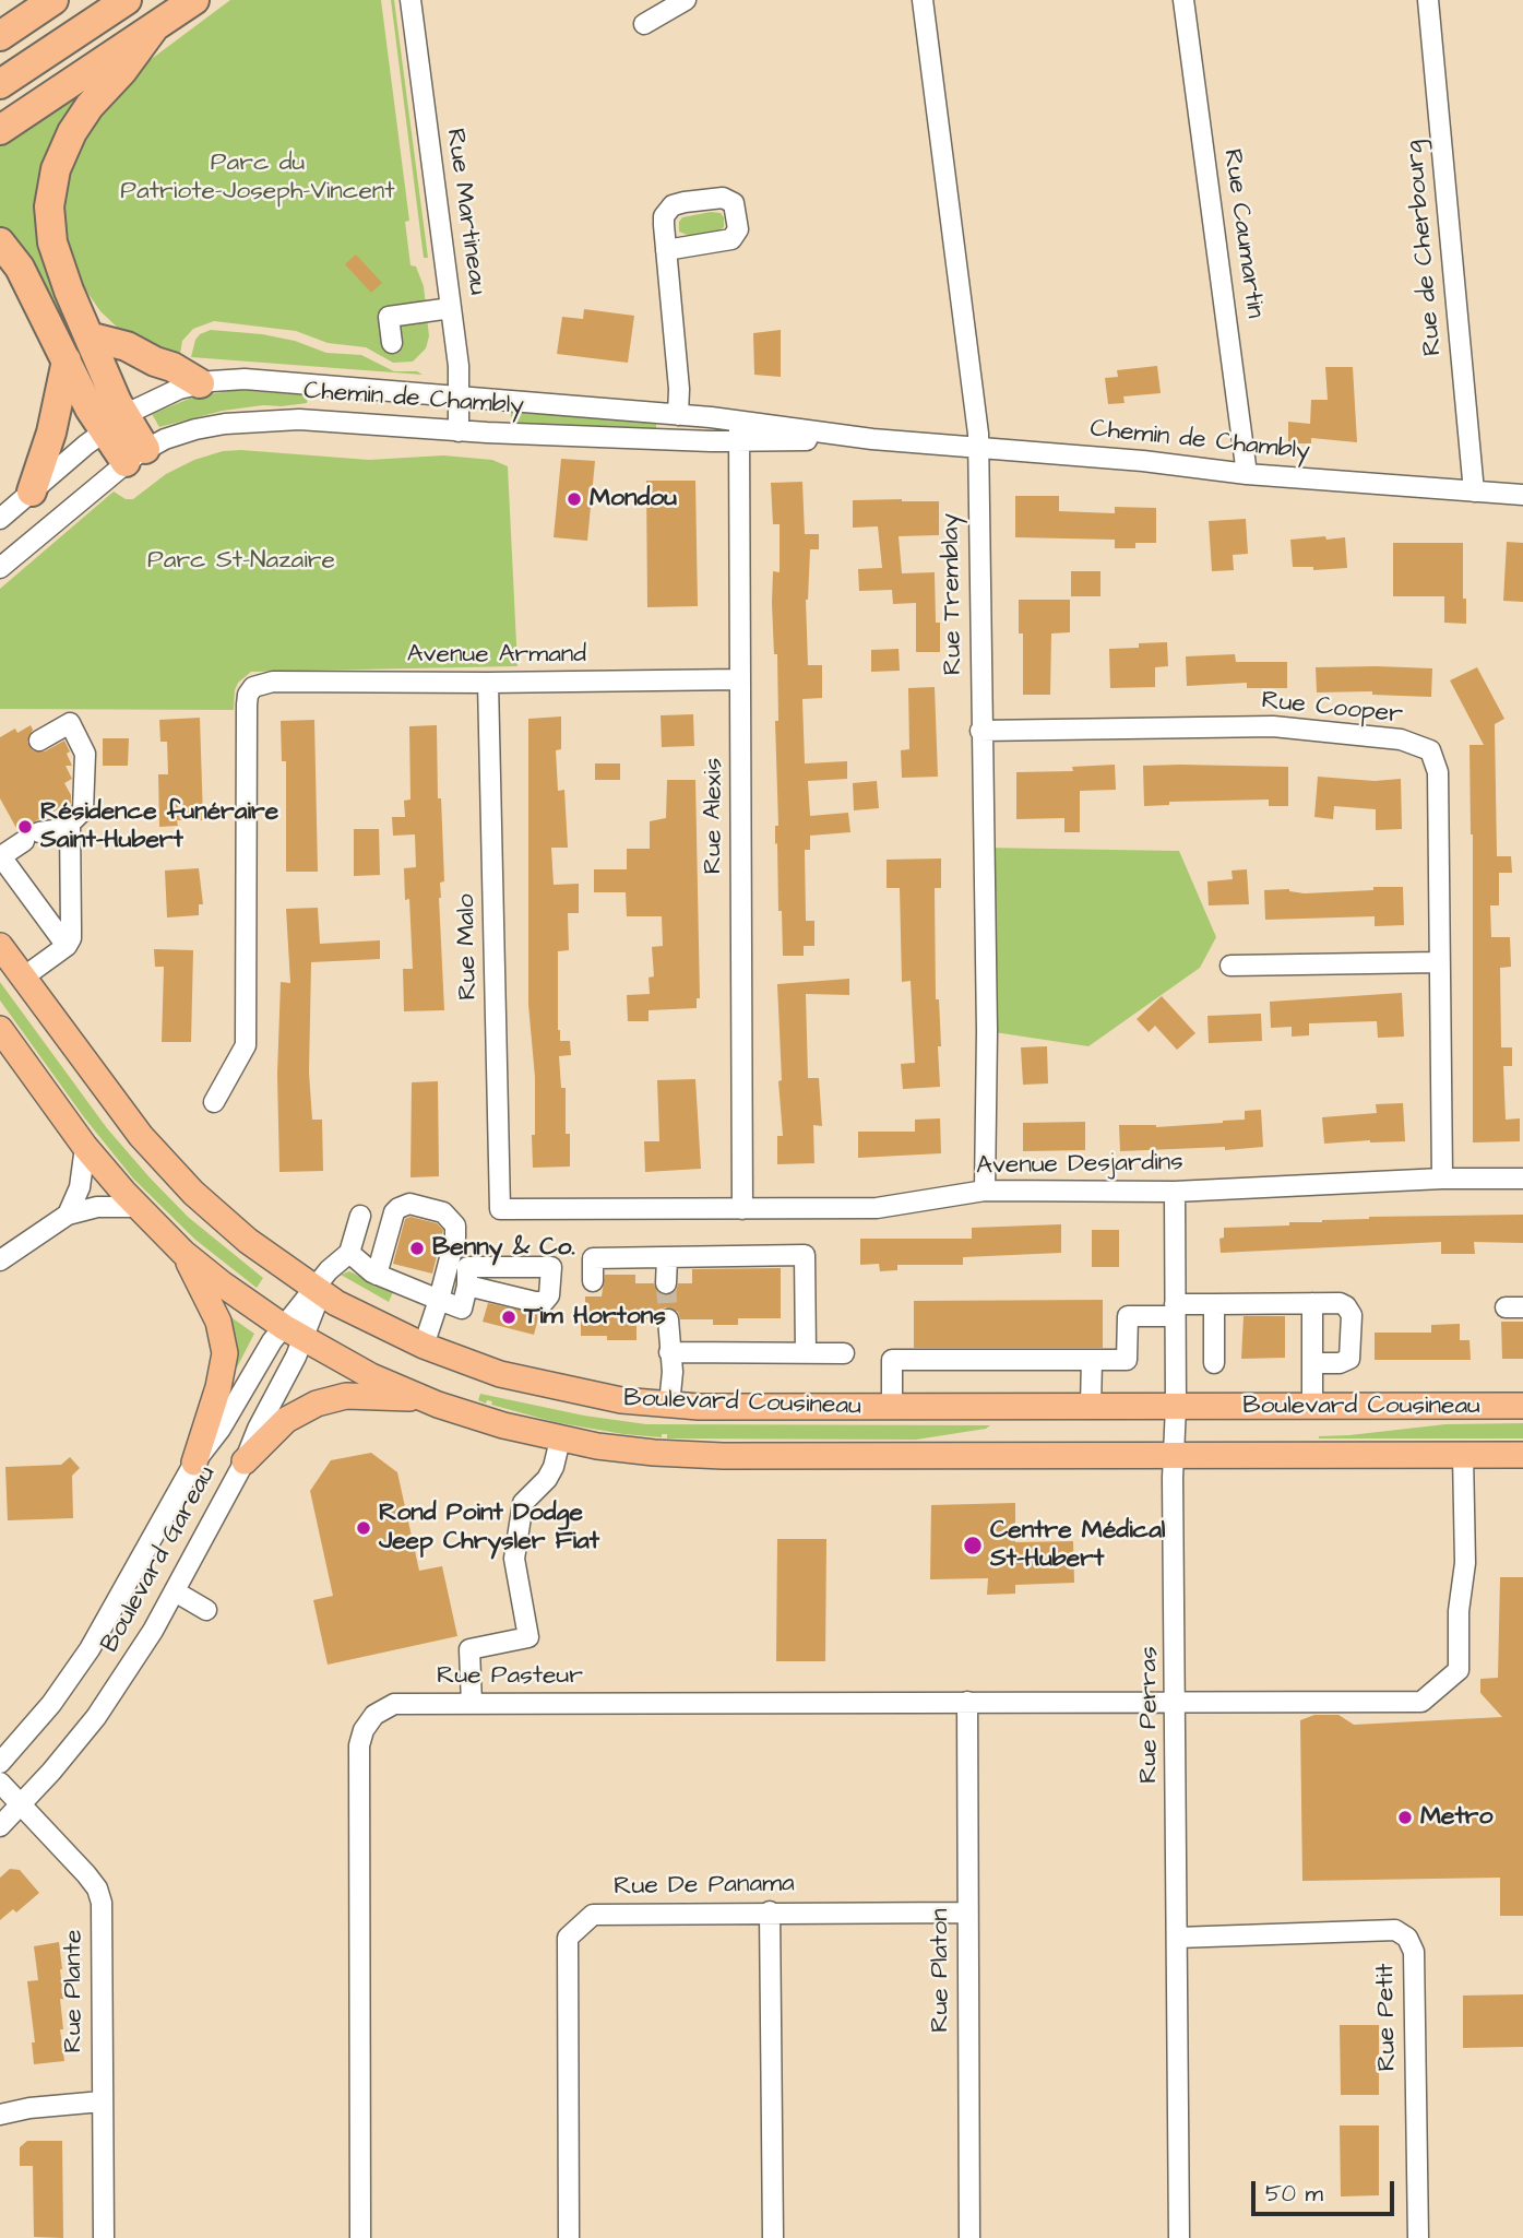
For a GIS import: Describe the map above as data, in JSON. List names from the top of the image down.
{
  "streets": {
    "main road": ["Boulevard Cousineau"],
    "street": [
      "Rue Martineau",
      "Rue Caumartin",
      "Rue de Cherbourg",
      "Chemin de Chambly",
      "Rue Tremblay",
      "Avenue Armand",
      "Rue Cooper",
      "Rue Alexis",
      "Rue Malo",
      "Avenue Desjardins",
      "Boulevard Gareau",
      "Rue Pasteur",
      "Rue Perras",
      "Rue De Panama",
      "Rue Platon",
      "Rue Plante",
      "Rue Petit"
    ]
  },
  "crossings": [
    ["Rue Martineau", "Chemin de Chambly"],
    ["Rue Caumartin", "Chemin de Chambly"],
    ["Rue de Cherbourg", "Chemin de Chambly"],
    ["Chemin de Chambly", "Rue Tremblay"],
    ["Chemin de Chambly", "Rue Alexis"],
    ["Rue Tremblay", "Rue Cooper"],
    ["Rue Tremblay", "Avenue Desjardins"],
    ["Avenue Armand", "Rue Alexis"],
    ["Avenue Armand", "Rue Malo"],
    ["Rue Cooper", "Avenue Desjardins"],
    ["Rue Alexis", "Avenue Desjardins"],
    ["Rue Malo", "Avenue Desjardins"],
    ["Avenue Desjardins", "Rue Perras"],
    ["Boulevard Cousineau", "Boulevard Gareau"],
    ["Boulevard Cousineau", "Rue Pasteur"],
    ["Boulevard Cousineau", "Rue Perras"],
    ["Boulevard Gareau", "Rue Plante"],
    ["Rue Pasteur", "Rue Perras"],
    ["Rue Pasteur", "Rue Platon"],
    ["Rue Perras", "Rue Petit"],
    ["Rue De Panama", "Rue Platon"]
  ],
  "parks": ["Parc du Patriote-Joseph-Vincent", "Parc St-Nazaire"],
  "places": [
    "Mondou",
    "Résidence funéraire Saint-Hubert",
    "Benny & Co.",
    "Tim Hortons",
    "Rond Point Dodge Jeep Chrysler Fiat",
    "Centre Médical St-Hubert",
    "Metro"
  ],
  "scale_bar": "50 m"
}
